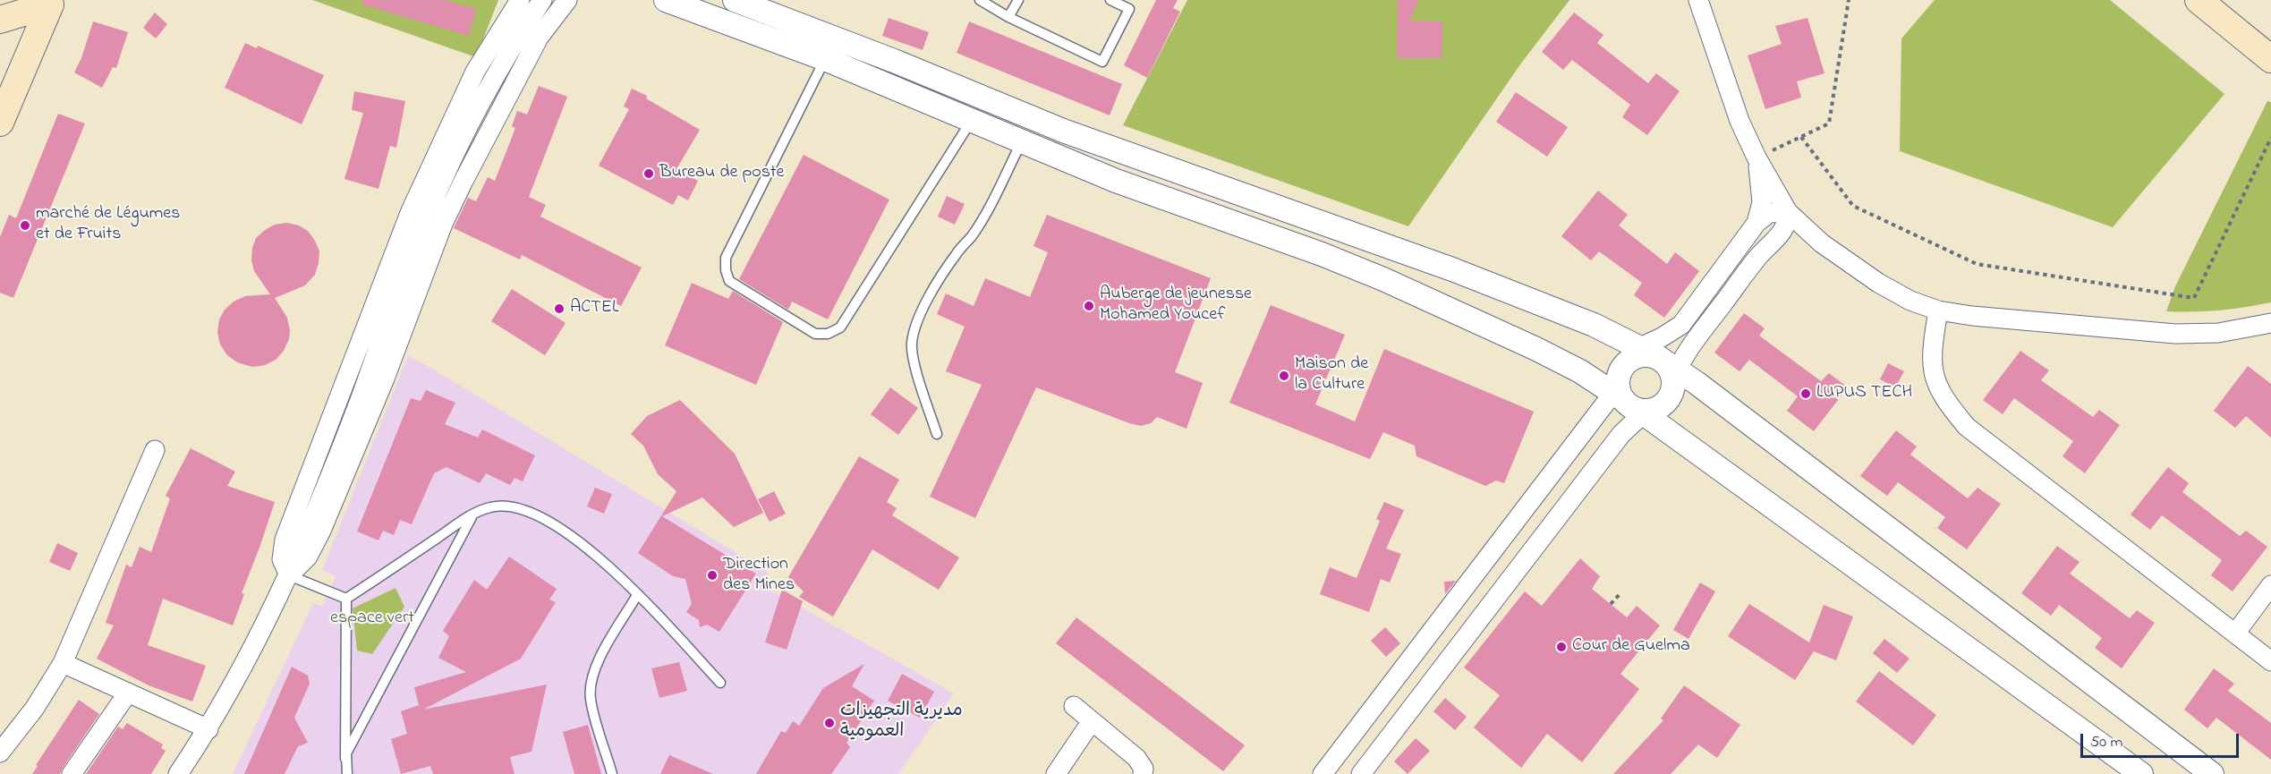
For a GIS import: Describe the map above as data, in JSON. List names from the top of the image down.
{
  "parks": ["espace vert"],
  "places": [
    "Bureau de poste",
    "marché de Légumes et de Fruits",
    "Auberge de jeunesse Mohamed Youcef",
    "ACTEL",
    "Maison de la Culture",
    "LUPUS TECH",
    "Direction des Mines",
    "Cour de Guelma",
    "مديرية التجهيزات العمومية"
  ],
  "scale_bar": "50 m"
}
